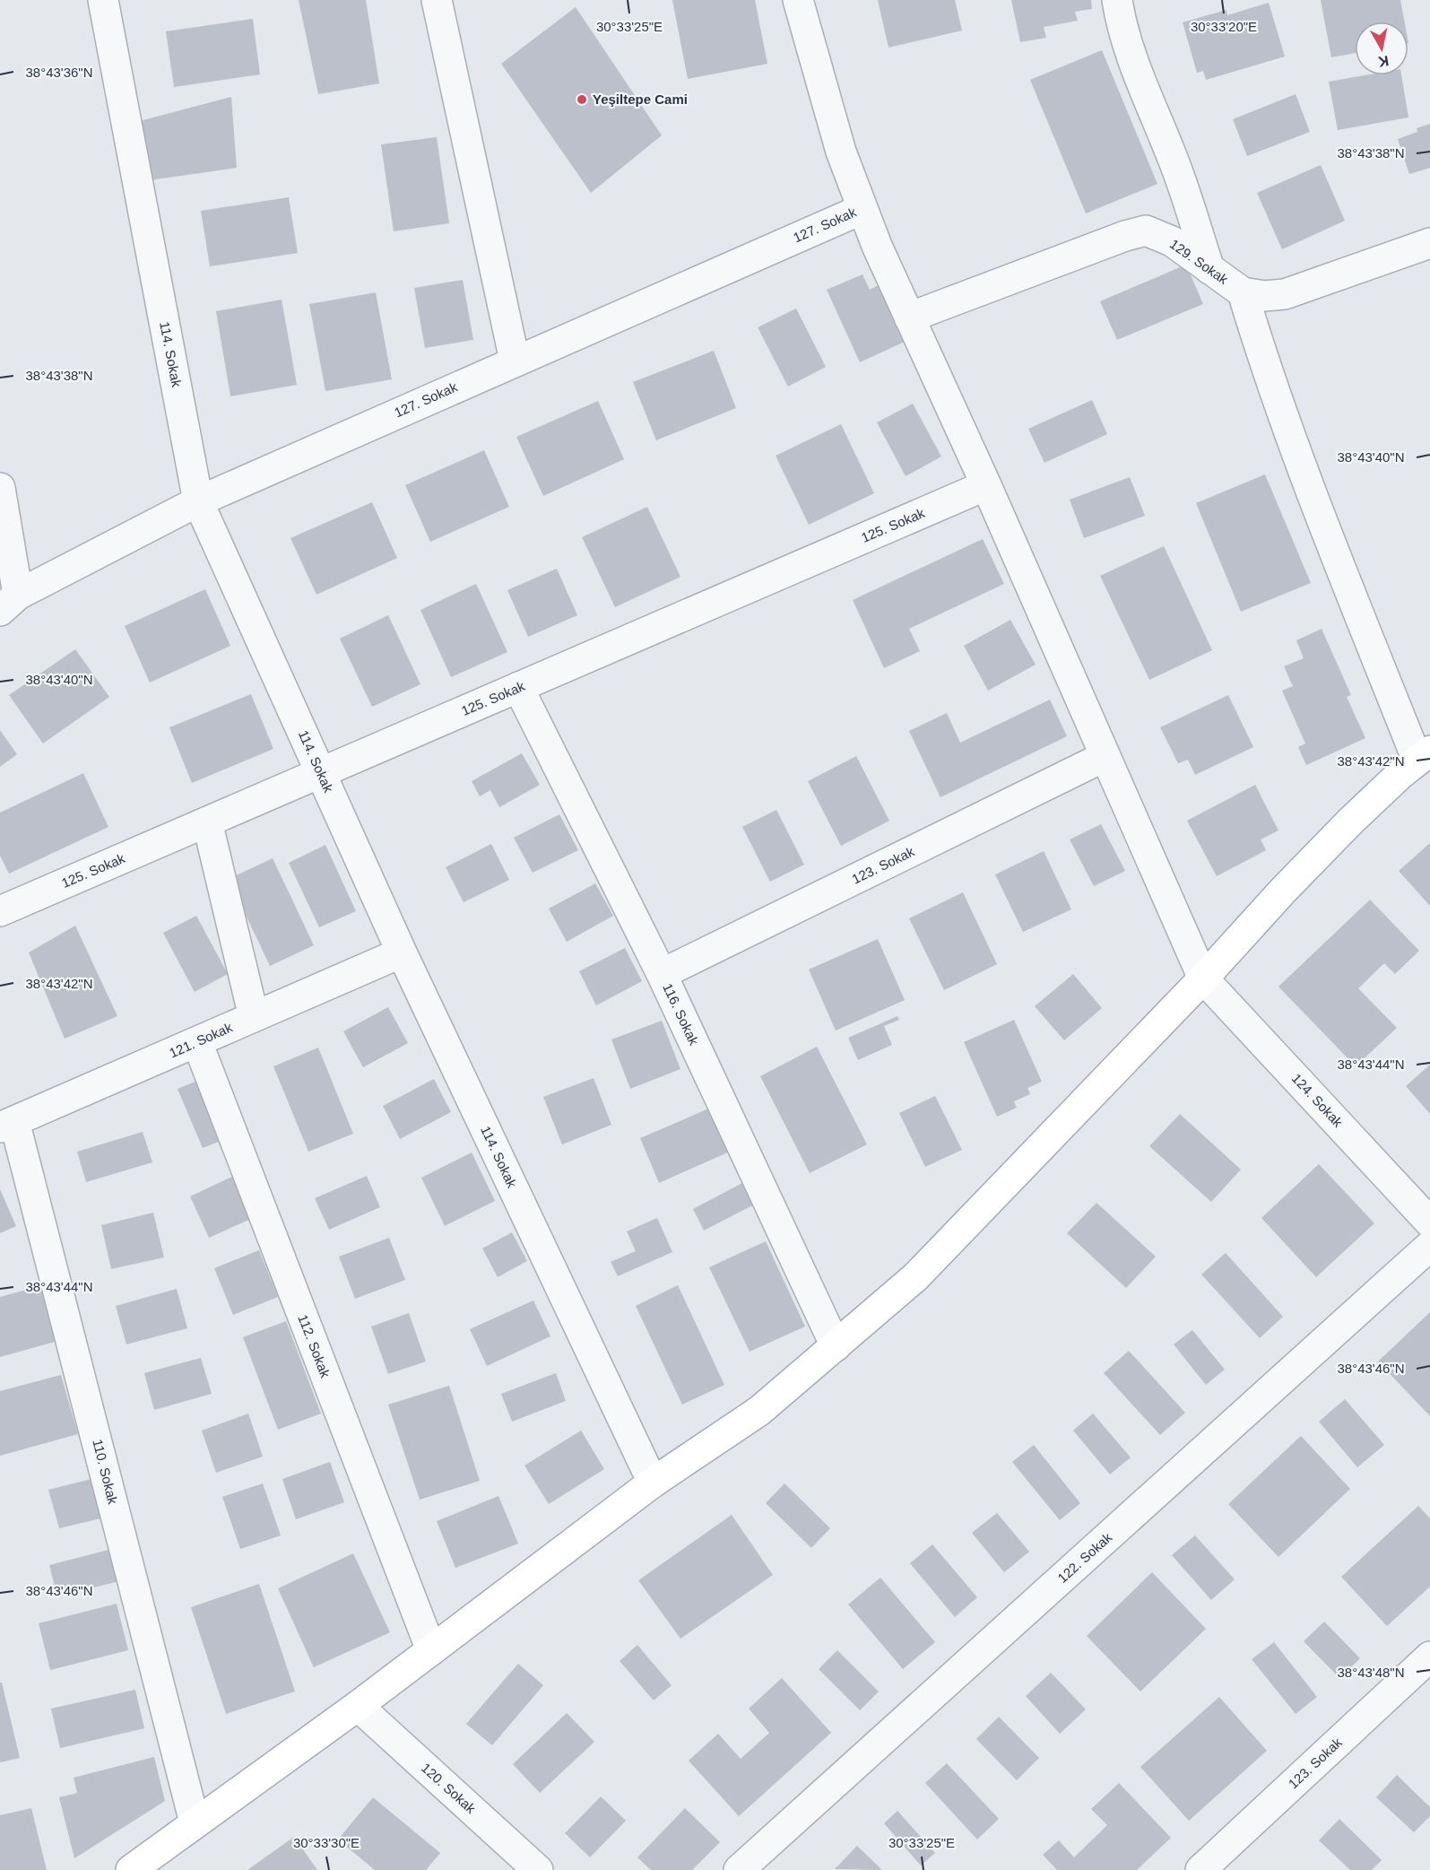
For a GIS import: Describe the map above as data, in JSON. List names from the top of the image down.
{
  "streets": {
    "street": [
      "127. Sokak",
      "129. Sokak",
      "114. Sokak",
      "125. Sokak",
      "123. Sokak",
      "116. Sokak",
      "121. Sokak",
      "124. Sokak",
      "112. Sokak",
      "110. Sokak",
      "122. Sokak",
      "120. Sokak"
    ]
  },
  "crossings": [
    ["127. Sokak", "114. Sokak"],
    ["127. Sokak", "124. Sokak"],
    ["129. Sokak", "124. Sokak"],
    ["114. Sokak", "125. Sokak"],
    ["114. Sokak", "121. Sokak"],
    ["125. Sokak", "116. Sokak"],
    ["125. Sokak", "124. Sokak"],
    ["123. Sokak", "116. Sokak"],
    ["123. Sokak", "124. Sokak"],
    ["121. Sokak", "112. Sokak"],
    ["121. Sokak", "110. Sokak"]
  ],
  "places": ["Yeşiltepe Cami"],
  "north": "bottom",
  "coordinates": [
    "30°33'25\"E",
    "30°33'20\"E",
    "38°43'36\"N",
    "38°43'38\"N",
    "38°43'40\"N",
    "38°43'42\"N",
    "38°43'44\"N",
    "38°43'46\"N",
    "38°43'48\"N",
    "30°33'30\"E"
  ]
}
